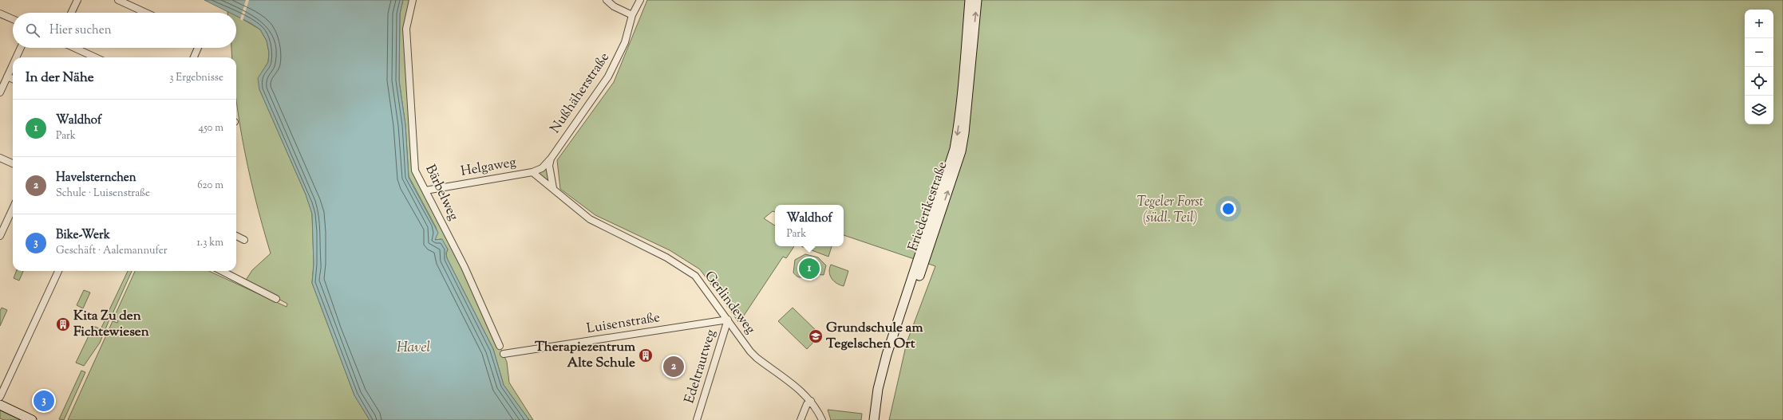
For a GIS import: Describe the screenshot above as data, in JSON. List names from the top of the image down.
{
  "streets": {
    "street": [
      "Nußhäherstraße",
      "Helgaweg",
      "Bärbelweg",
      "Friederikestraße",
      "Gerlindeweg",
      "Luisenstraße",
      "Edeltrautweg"
    ]
  },
  "crossings": [
    ["Nußhäherstraße", "Helgaweg"],
    ["Helgaweg", "Bärbelweg"],
    ["Helgaweg", "Gerlindeweg"],
    ["Gerlindeweg", "Luisenstraße"],
    ["Gerlindeweg", "Edeltrautweg"],
    ["Luisenstraße", "Edeltrautweg"]
  ],
  "water": ["Havel"],
  "parks": ["Tegeler Forst (südl. Teil)"],
  "places": {
    "building": ["Kita Zu den Fichtewiesen", "Therapiezentrum Alte Schule"],
    "school or university": ["Grundschule am Tegelschen Ort"]
  },
  "page": {
    "map_buttons": ["+", "−"],
    "search": "Hier suchen",
    "heading": ["In der Nähe", "3 Ergebnisse"],
    "list": [
      {
        "mark": "1",
        "name": "Waldhof",
        "note": "Park",
        "value": "450 m"
      },
      {
        "mark": "2",
        "name": "Havelsternchen",
        "note": "Schule · Luisenstraße",
        "value": "620 m"
      },
      {
        "mark": "3",
        "name": "Bike-Werk",
        "note": "Geschäft · Aalemannufer",
        "value": "1.3 km"
      }
    ],
    "popup": ["Waldhof", "Park"],
    "pins": ["1", "2", "3"]
  }
}
